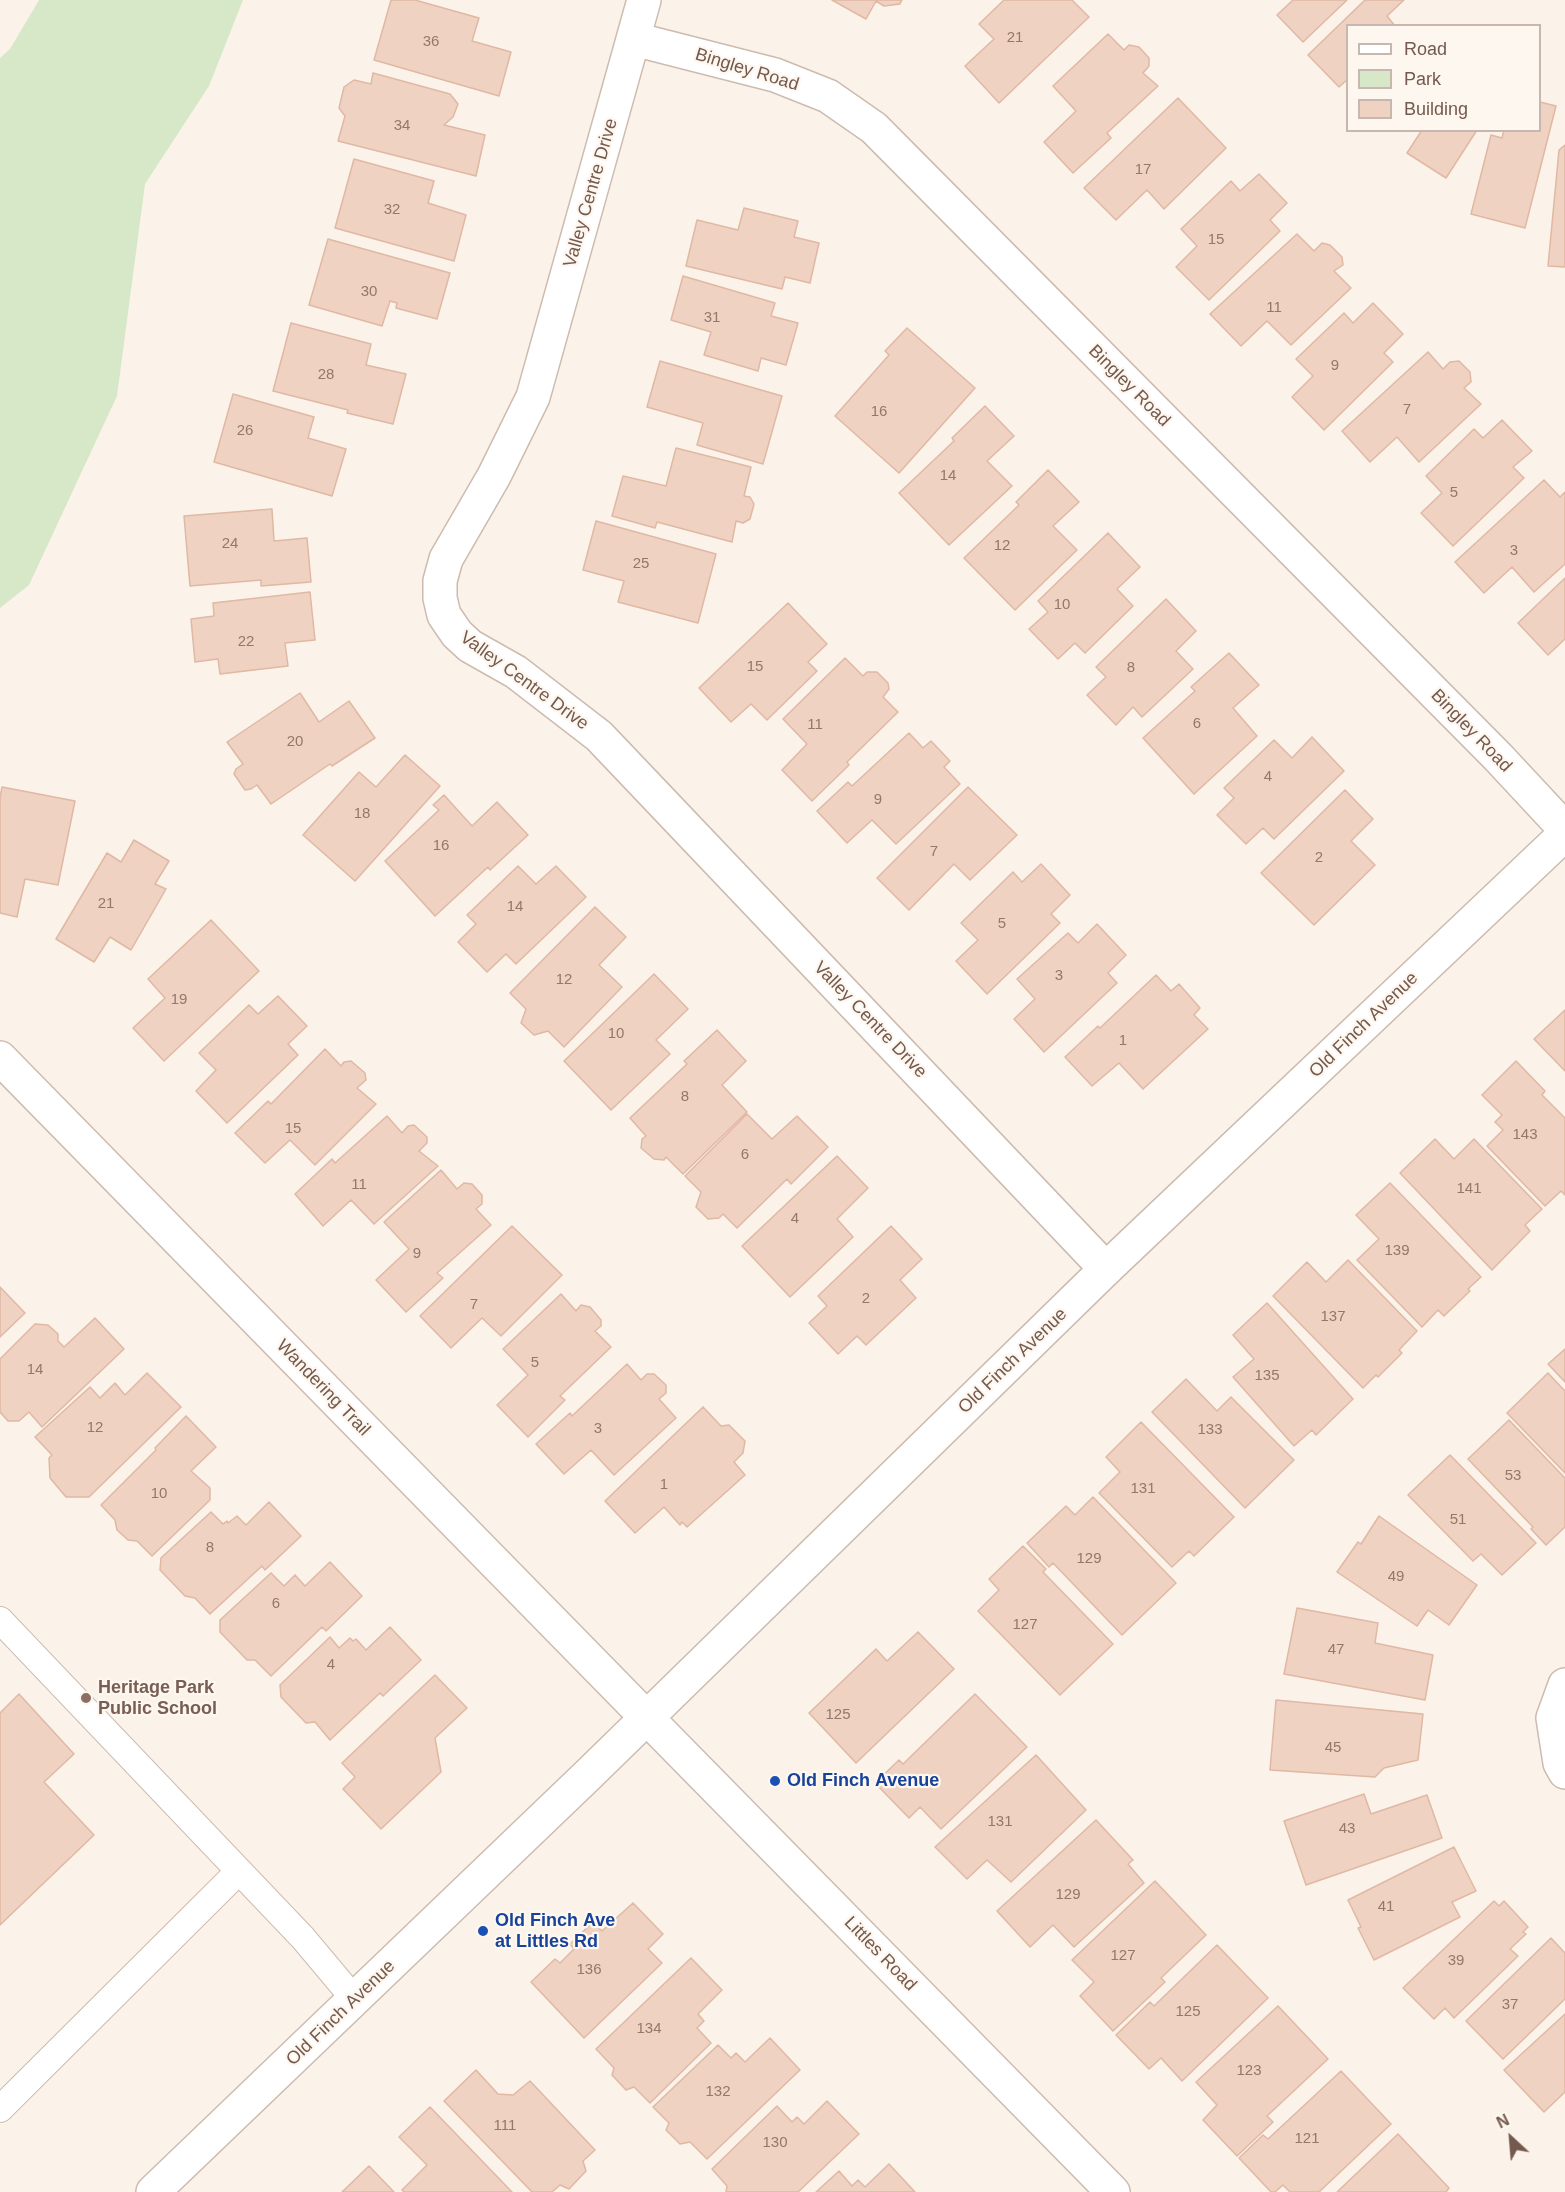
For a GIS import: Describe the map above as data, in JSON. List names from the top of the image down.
{
  "streets": {
    "street": [
      "Bingley Road",
      "Valley Centre Drive",
      "Old Finch Avenue",
      "Wandering Trail",
      "Littles Road"
    ]
  },
  "crossings": [
    ["Bingley Road", "Valley Centre Drive"],
    ["Valley Centre Drive", "Old Finch Avenue"],
    ["Old Finch Avenue", "Wandering Trail"],
    ["Old Finch Avenue", "Littles Road"],
    ["Wandering Trail", "Littles Road"]
  ],
  "places": ["Heritage Park Public School", "Old Finch Avenue", "Old Finch Ave at Littles Rd"],
  "house_numbers": [
    "21",
    "36",
    "34",
    "17",
    "32",
    "15",
    "30",
    "11",
    "31",
    "9",
    "28",
    "7",
    "16",
    "26",
    "14",
    "5",
    "24",
    "12",
    "3",
    "25",
    "10",
    "22",
    "15",
    "8",
    "6",
    "11",
    "20",
    "4",
    "9",
    "18",
    "16",
    "7",
    "2",
    "21",
    "14",
    "5",
    "3",
    "12",
    "19",
    "10",
    "1",
    "8",
    "15",
    "143",
    "6",
    "11",
    "141",
    "4",
    "139",
    "9",
    "2",
    "7",
    "137",
    "5",
    "14",
    "135",
    "12",
    "3",
    "133",
    "53",
    "1",
    "131",
    "10",
    "51",
    "8",
    "129",
    "49",
    "6",
    "127",
    "47",
    "4",
    "125",
    "45",
    "131",
    "43",
    "129",
    "41",
    "127",
    "39",
    "136",
    "37",
    "125",
    "134",
    "123",
    "132",
    "111",
    "121",
    "130"
  ],
  "legend": ["Road", "Park", "Building"],
  "north": "top left"
}
